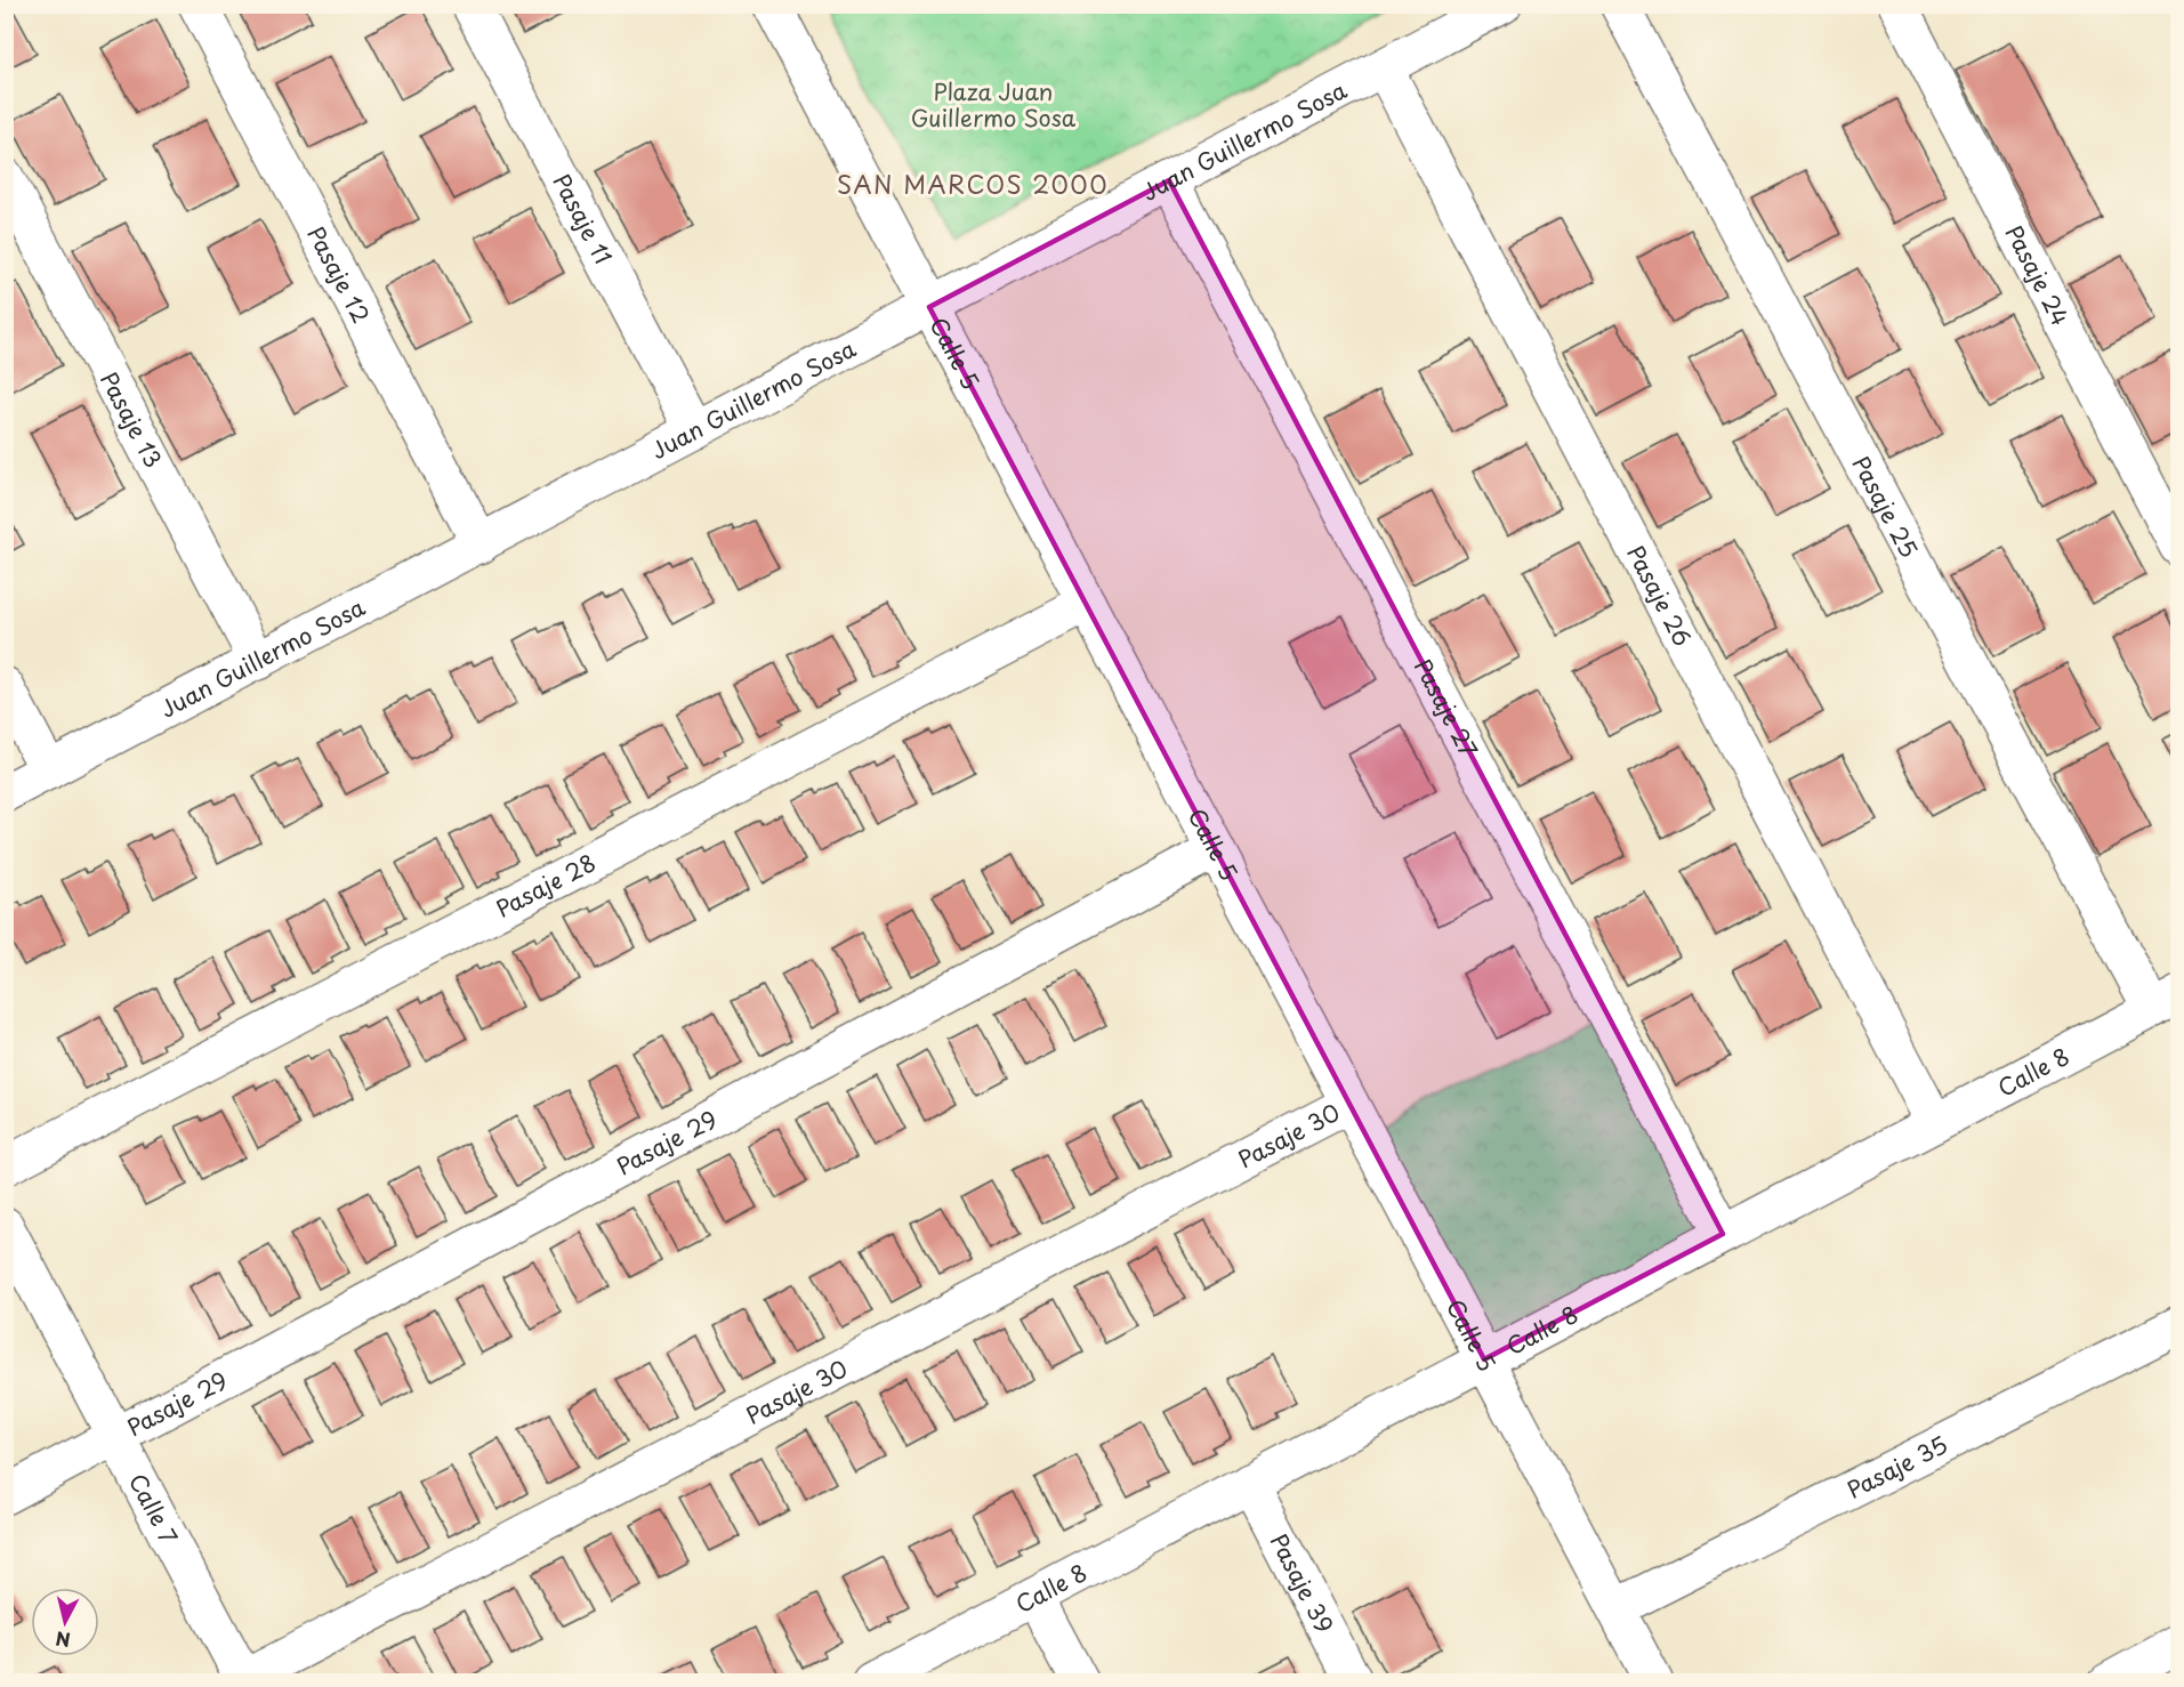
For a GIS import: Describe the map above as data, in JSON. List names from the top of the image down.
{
  "streets": {
    "street": [
      "Juan Guillermo Sosa",
      "Pasaje 11",
      "Pasaje 12",
      "Pasaje 24",
      "Calle 5",
      "Pasaje 13",
      "Pasaje 25",
      "Pasaje 26",
      "Pasaje 27",
      "Pasaje 28",
      "Calle 8",
      "Pasaje 30",
      "Pasaje 29",
      "Pasaje 35",
      "Calle 7",
      "Pasaje 39"
    ]
  },
  "crossings": [
    ["Juan Guillermo Sosa", "Pasaje 11"],
    ["Juan Guillermo Sosa", "Pasaje 12"],
    ["Juan Guillermo Sosa", "Calle 5"],
    ["Juan Guillermo Sosa", "Pasaje 13"],
    ["Juan Guillermo Sosa", "Pasaje 26"],
    ["Juan Guillermo Sosa", "Pasaje 27"],
    ["Calle 5", "Pasaje 28"],
    ["Calle 5", "Calle 8"],
    ["Calle 5", "Pasaje 30"],
    ["Calle 5", "Pasaje 29"],
    ["Calle 5", "Pasaje 35"],
    ["Pasaje 25", "Calle 8"],
    ["Pasaje 26", "Calle 8"],
    ["Pasaje 27", "Calle 8"],
    ["Calle 8", "Pasaje 39"],
    ["Pasaje 30", "Calle 7"],
    ["Pasaje 29", "Calle 7"]
  ],
  "districts": ["SAN MARCOS 2000"],
  "parks": ["Plaza Juan Guillermo Sosa"],
  "north": "bottom"
}
